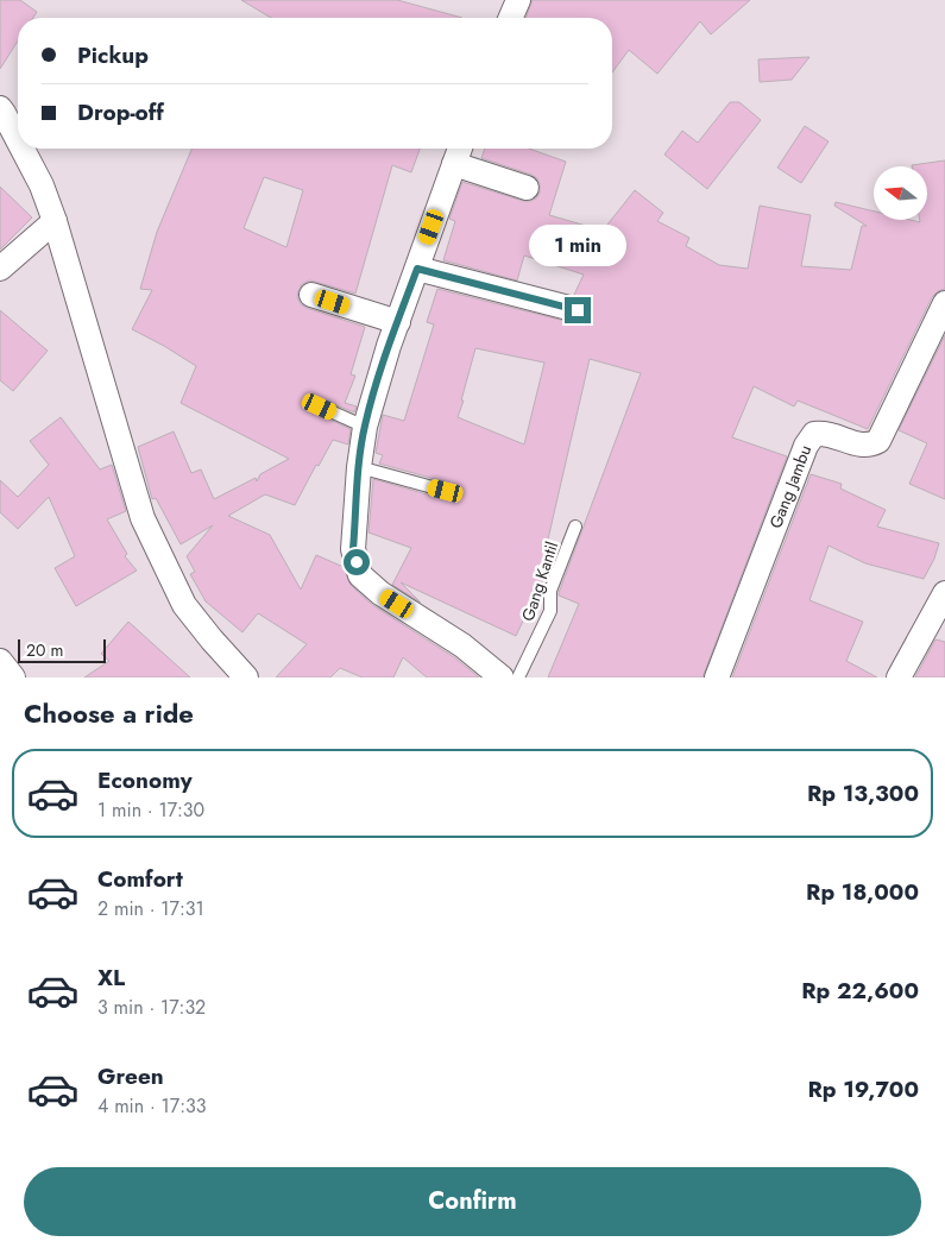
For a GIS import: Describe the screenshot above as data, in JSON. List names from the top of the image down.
{
  "streets": {
    "street": ["Gang Jambu"],
    "lane": ["Gang Kantil"]
  },
  "scale_bar": "20 m",
  "north": "left",
  "page": {
    "banner": ["Pickup", "Drop-off"],
    "bubble": "1 min",
    "scale": "20 m",
    "heading": "Choose a ride",
    "list": [
      {
        "name": "Economy",
        "note": "1 min · 17:30",
        "value": "Rp 13,300"
      },
      {
        "name": "Comfort",
        "note": "2 min · 17:31",
        "value": "Rp 18,000"
      },
      {
        "name": "XL",
        "note": "3 min · 17:32",
        "value": "Rp 22,600"
      },
      {
        "name": "Green",
        "note": "4 min · 17:33",
        "value": "Rp 19,700"
      }
    ],
    "buttons": "Confirm"
  }
}
